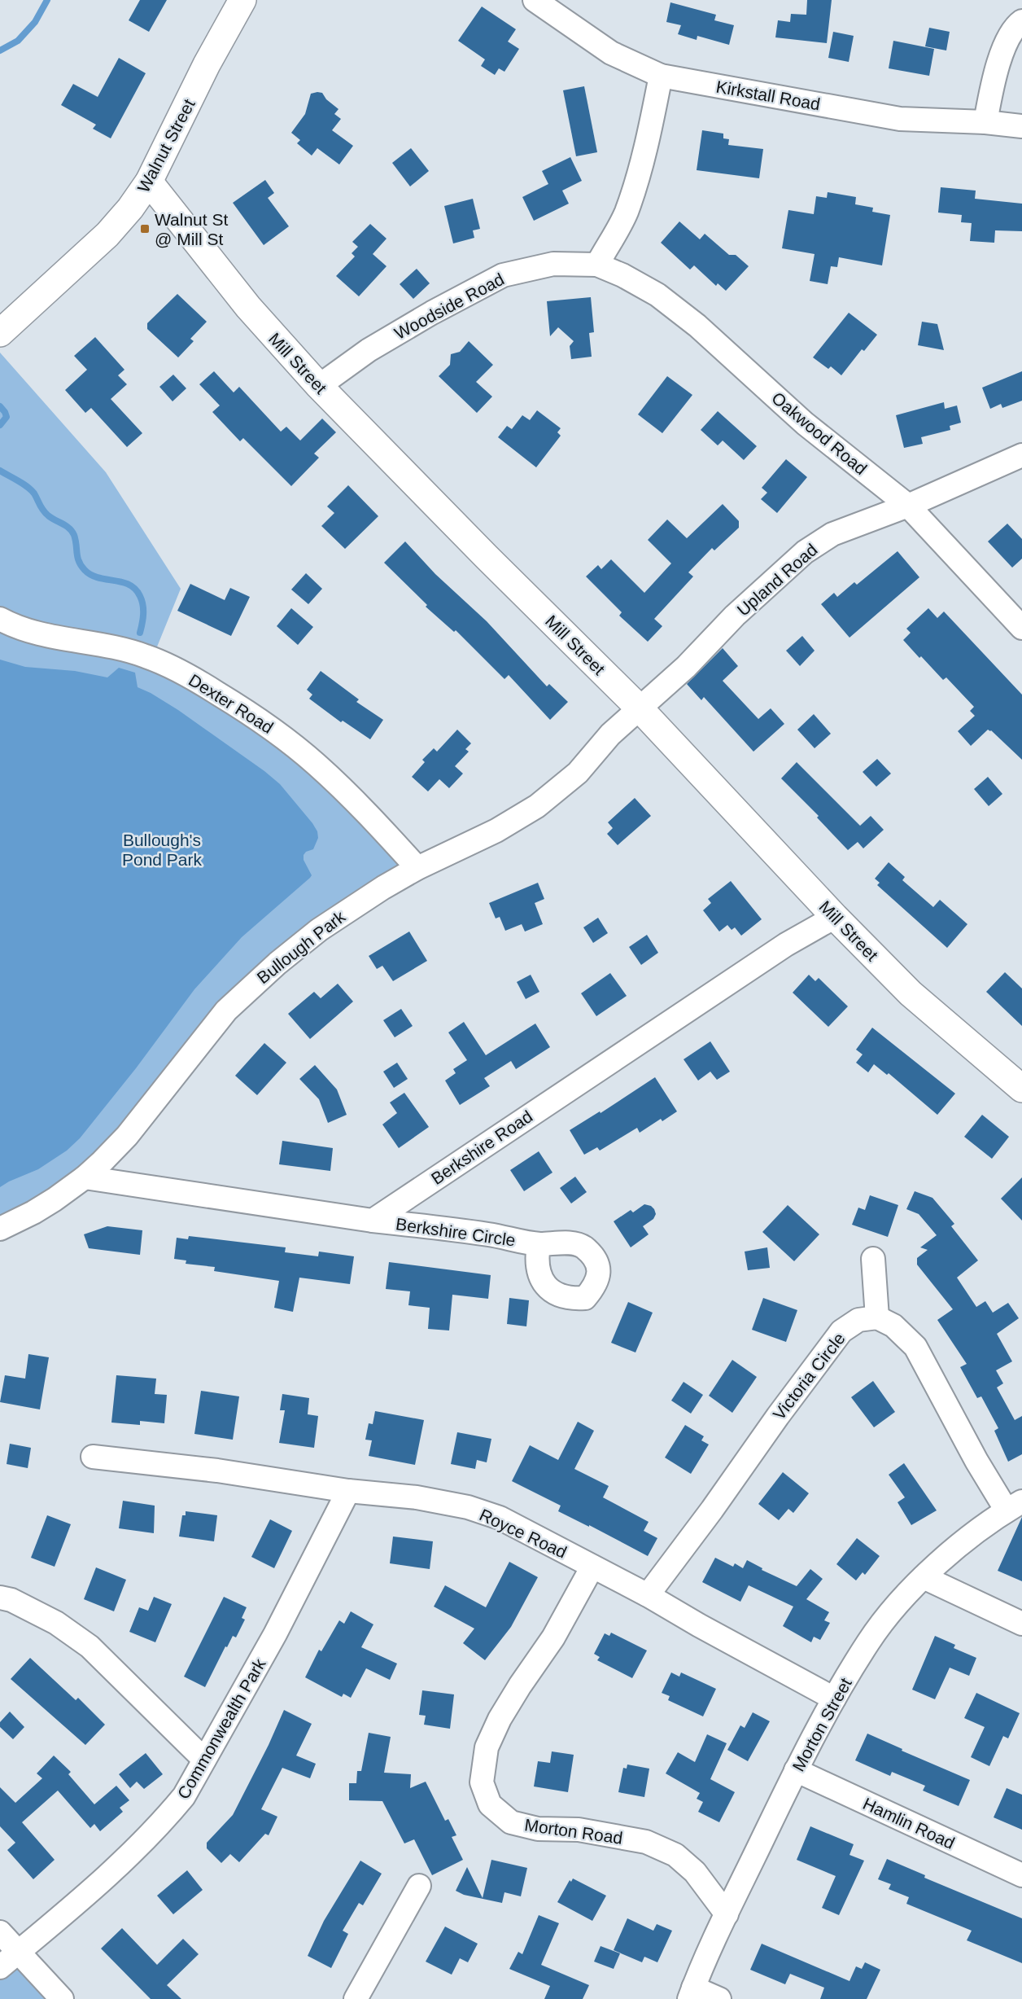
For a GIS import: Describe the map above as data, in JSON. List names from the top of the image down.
{
  "streets": {
    "street": [
      "Kirkstall Road",
      "Walnut Street",
      "Woodside Road",
      "Mill Street",
      "Oakwood Road",
      "Upland Road",
      "Dexter Road",
      "Bullough Park",
      "Berkshire Road",
      "Berkshire Circle",
      "Victoria Circle",
      "Royce Road",
      "Morton Street",
      "Commonwealth Park",
      "Hamlin Road",
      "Morton Road"
    ]
  },
  "crossings": [
    ["Walnut Street", "Mill Street"],
    ["Woodside Road", "Mill Street"],
    ["Woodside Road", "Oakwood Road"],
    ["Mill Street", "Upland Road"],
    ["Mill Street", "Bullough Park"],
    ["Mill Street", "Berkshire Road"],
    ["Oakwood Road", "Upland Road"],
    ["Upland Road", "Bullough Park"],
    ["Dexter Road", "Bullough Park"],
    ["Berkshire Road", "Berkshire Circle"],
    ["Victoria Circle", "Royce Road"],
    ["Royce Road", "Morton Street"],
    ["Royce Road", "Commonwealth Park"],
    ["Royce Road", "Morton Road"],
    ["Morton Street", "Hamlin Road"],
    ["Morton Street", "Morton Road"]
  ],
  "parks": ["Bullough's Pond Park"],
  "places": {
    "transit": ["Walnut St @ Mill St"]
  }
}
